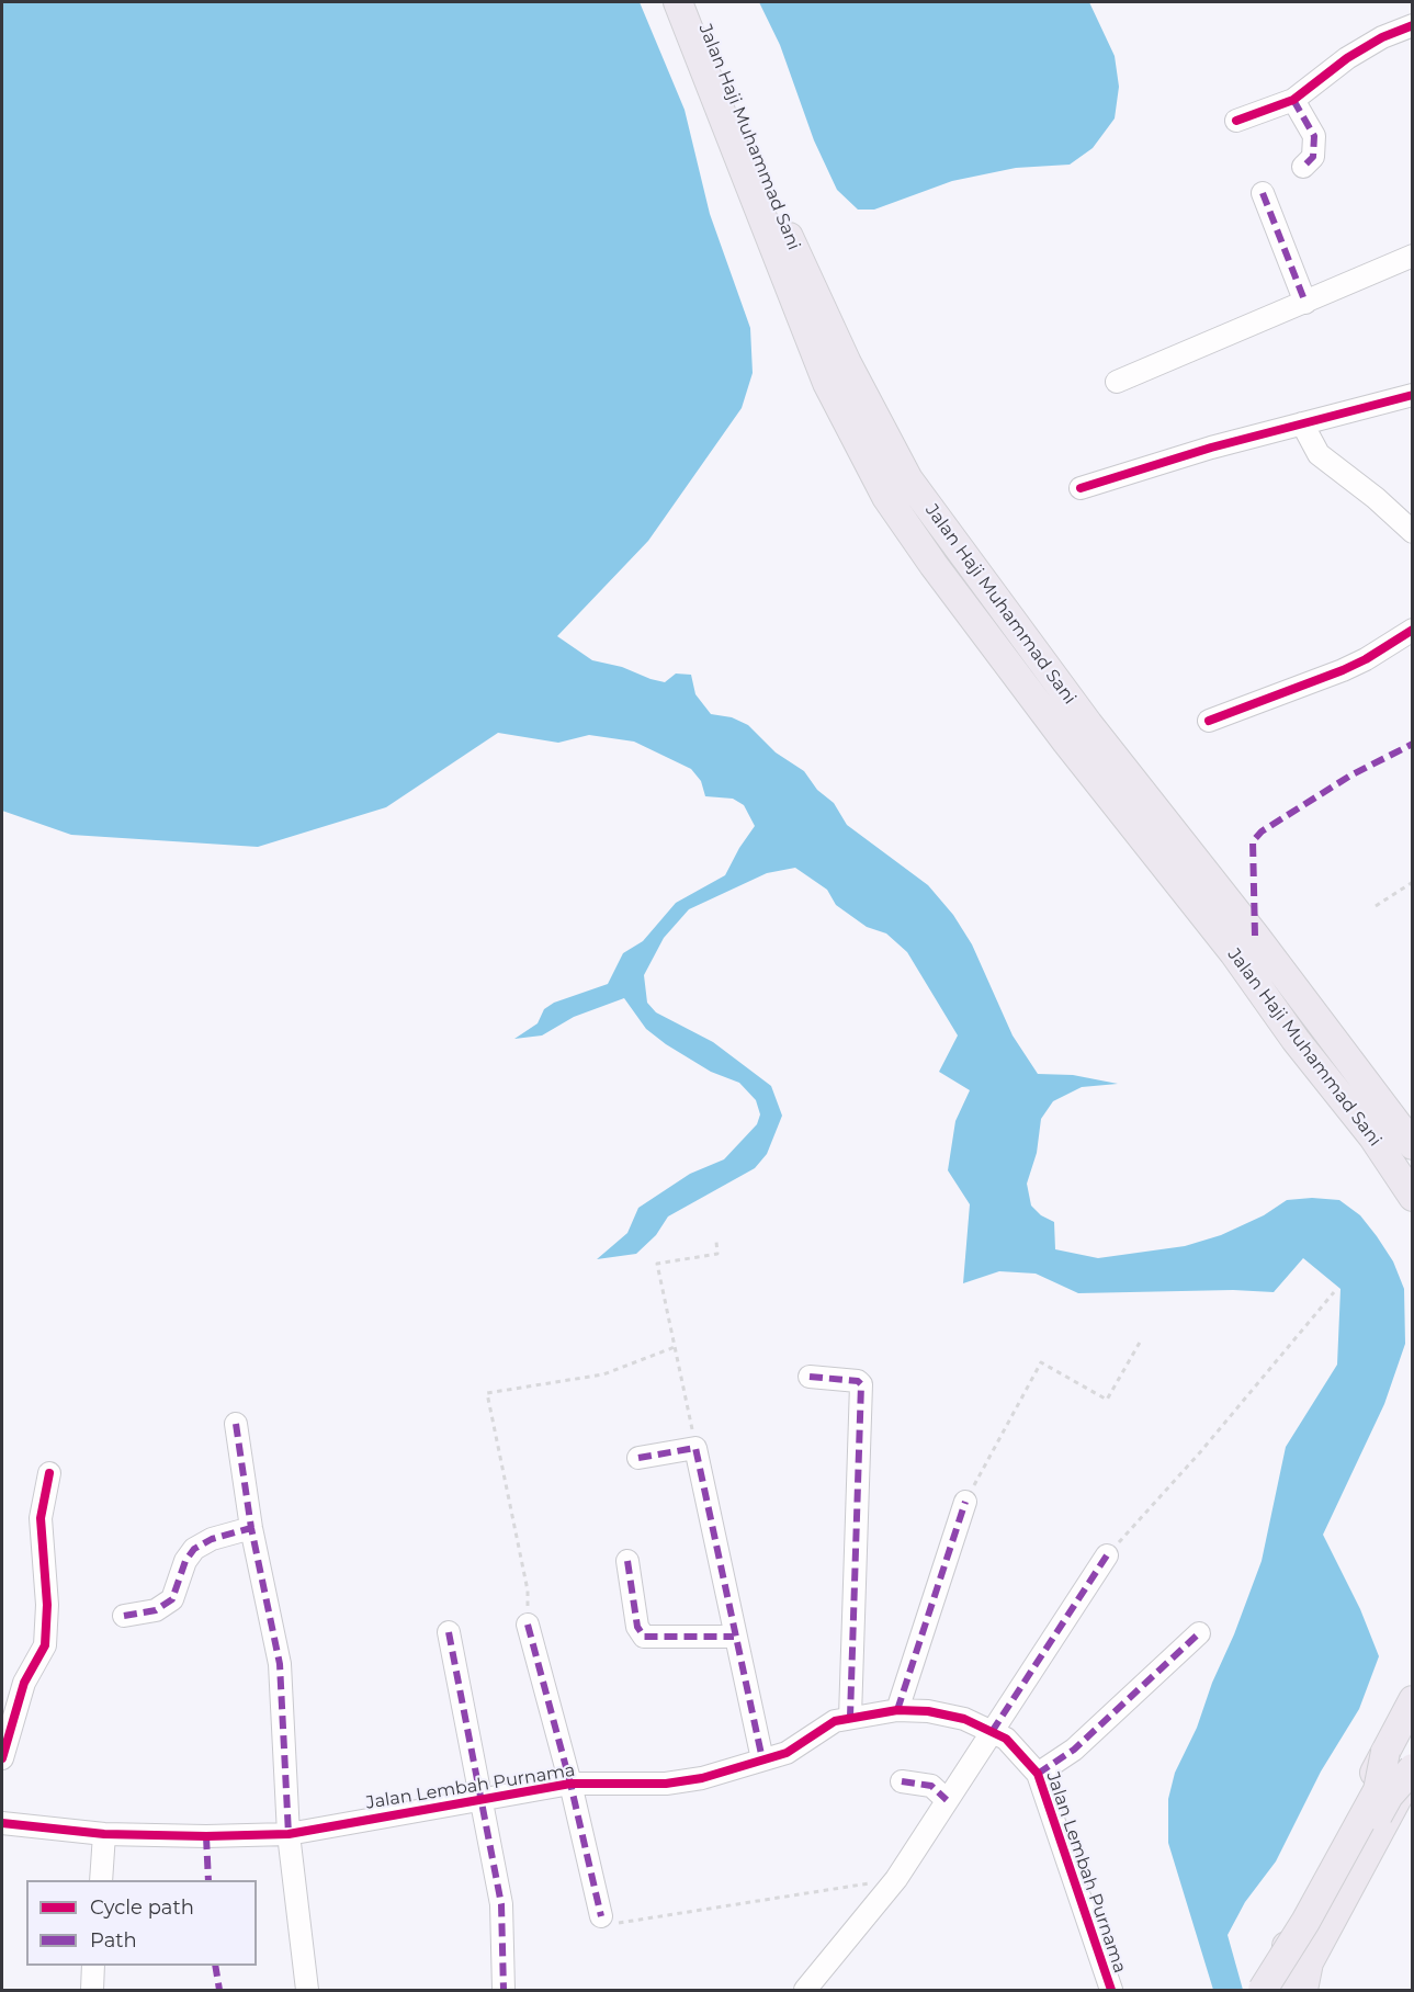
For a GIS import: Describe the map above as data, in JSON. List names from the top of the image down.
{
  "streets": {
    "main road": ["Jalan Haji Muhammad Sani"],
    "street": ["Jalan Lembah Purnama"]
  },
  "legend": ["Cycle path", "Path"]
}
